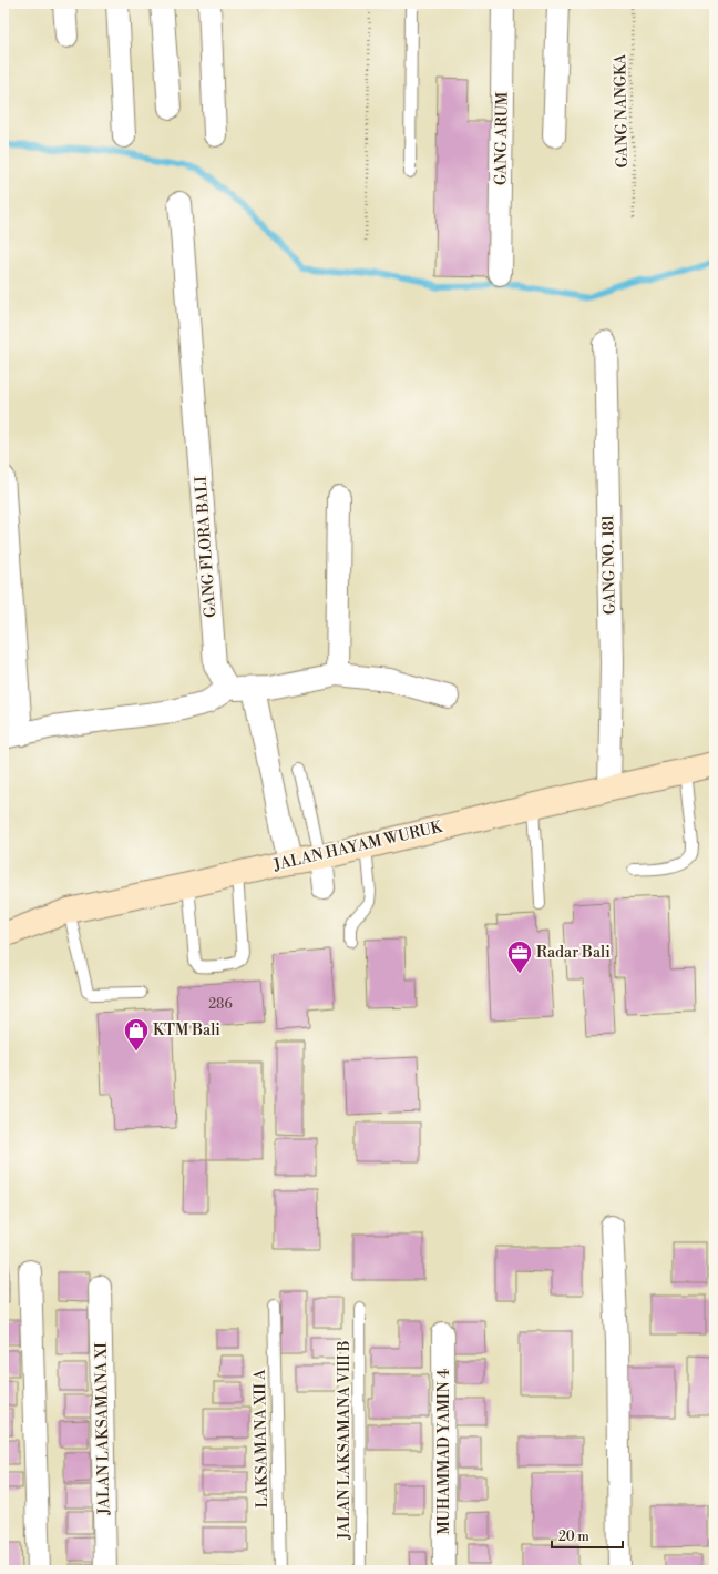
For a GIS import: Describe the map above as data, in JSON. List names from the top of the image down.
{
  "streets": {
    "main road": ["JALAN HAYAM WURUK"],
    "street": [
      "GANG ARUM",
      "GANG FLORA BALI",
      "GANG NO. 181",
      "JALAN LAKSAMANA XI",
      "MUHAMMAD YAMIN 4"
    ],
    "lane": ["LAKSAMANA XII A", "JALAN LAKSAMANA VIII B"],
    "path": ["GANG NANGKA"]
  },
  "crossings": [
    ["GANG NO. 181", "JALAN HAYAM WURUK"]
  ],
  "places": {
    "office": ["Radar Bali"],
    "shop": ["KTM Bali"]
  },
  "house_numbers": ["286"],
  "scale_bar": "20 m"
}
